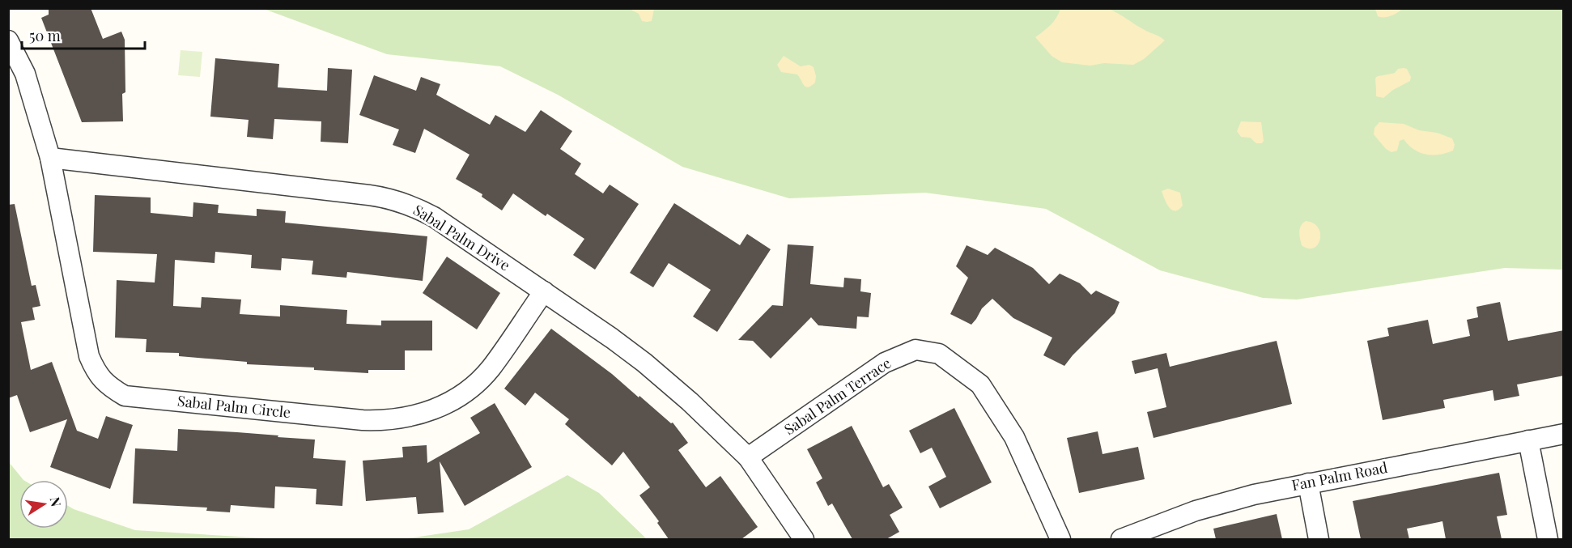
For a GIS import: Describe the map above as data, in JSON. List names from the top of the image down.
{
  "streets": {
    "street": [
      "Sabal Palm Drive",
      "Sabal Palm Terrace",
      "Sabal Palm Circle",
      "Fan Palm Road"
    ]
  },
  "crossings": [
    ["Sabal Palm Drive", "Sabal Palm Terrace"],
    ["Sabal Palm Drive", "Sabal Palm Circle"]
  ],
  "scale_bar": "50 m",
  "north": "right"
}
